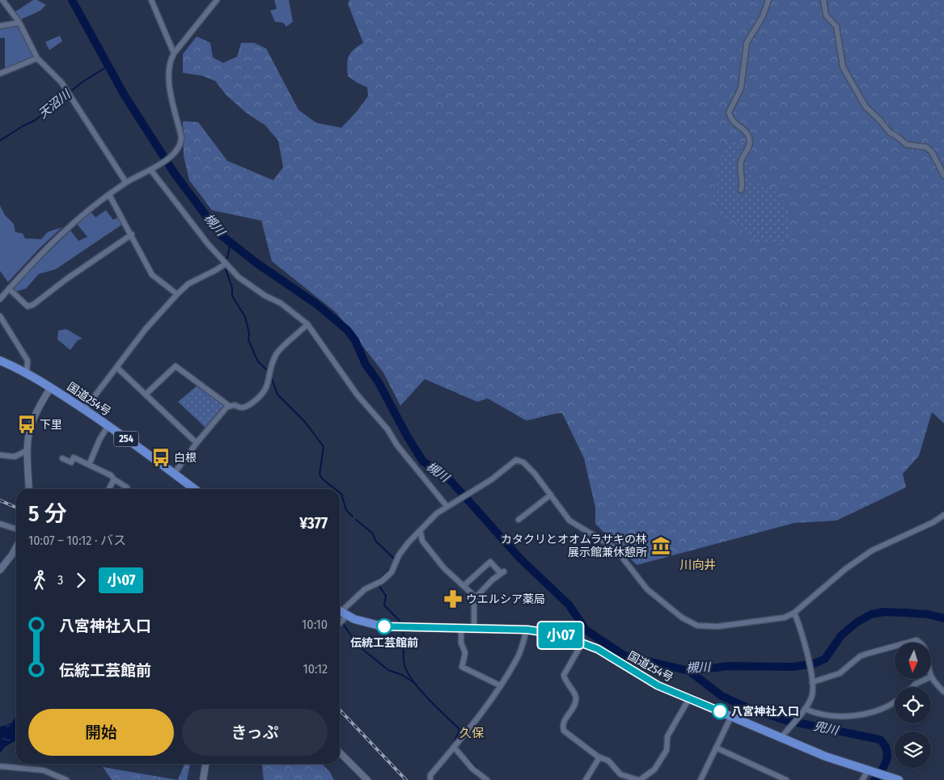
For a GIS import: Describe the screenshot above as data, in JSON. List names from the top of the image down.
{
  "streets": {
    "highway": ["国道254号", "254"]
  },
  "districts": ["川向井", "久保"],
  "water": ["天沼川", "槻川", "兜川"],
  "places": {
    "bus stop": ["下里", "白根"],
    "museum": ["カタクリとオオムラサキの林 展示館兼休憩所"],
    "pharmacy": ["ウエルシア薬局"],
    "other": ["伝統工芸館前", "八宮神社入口"]
  },
  "lines": ["bus line 小07"],
  "north": "bottom",
  "page": {
    "on_map": "小07",
    "heading": ["5 分", "10:07 – 10:12 · バス", "¥377"],
    "legs": ["3", "小07"],
    "list": [
      {
        "name": "八宮神社入口",
        "value": "10:10"
      },
      {
        "name": "伝統工芸館前",
        "value": "10:12"
      }
    ],
    "buttons": ["開始", "きっぷ"]
  }
}
